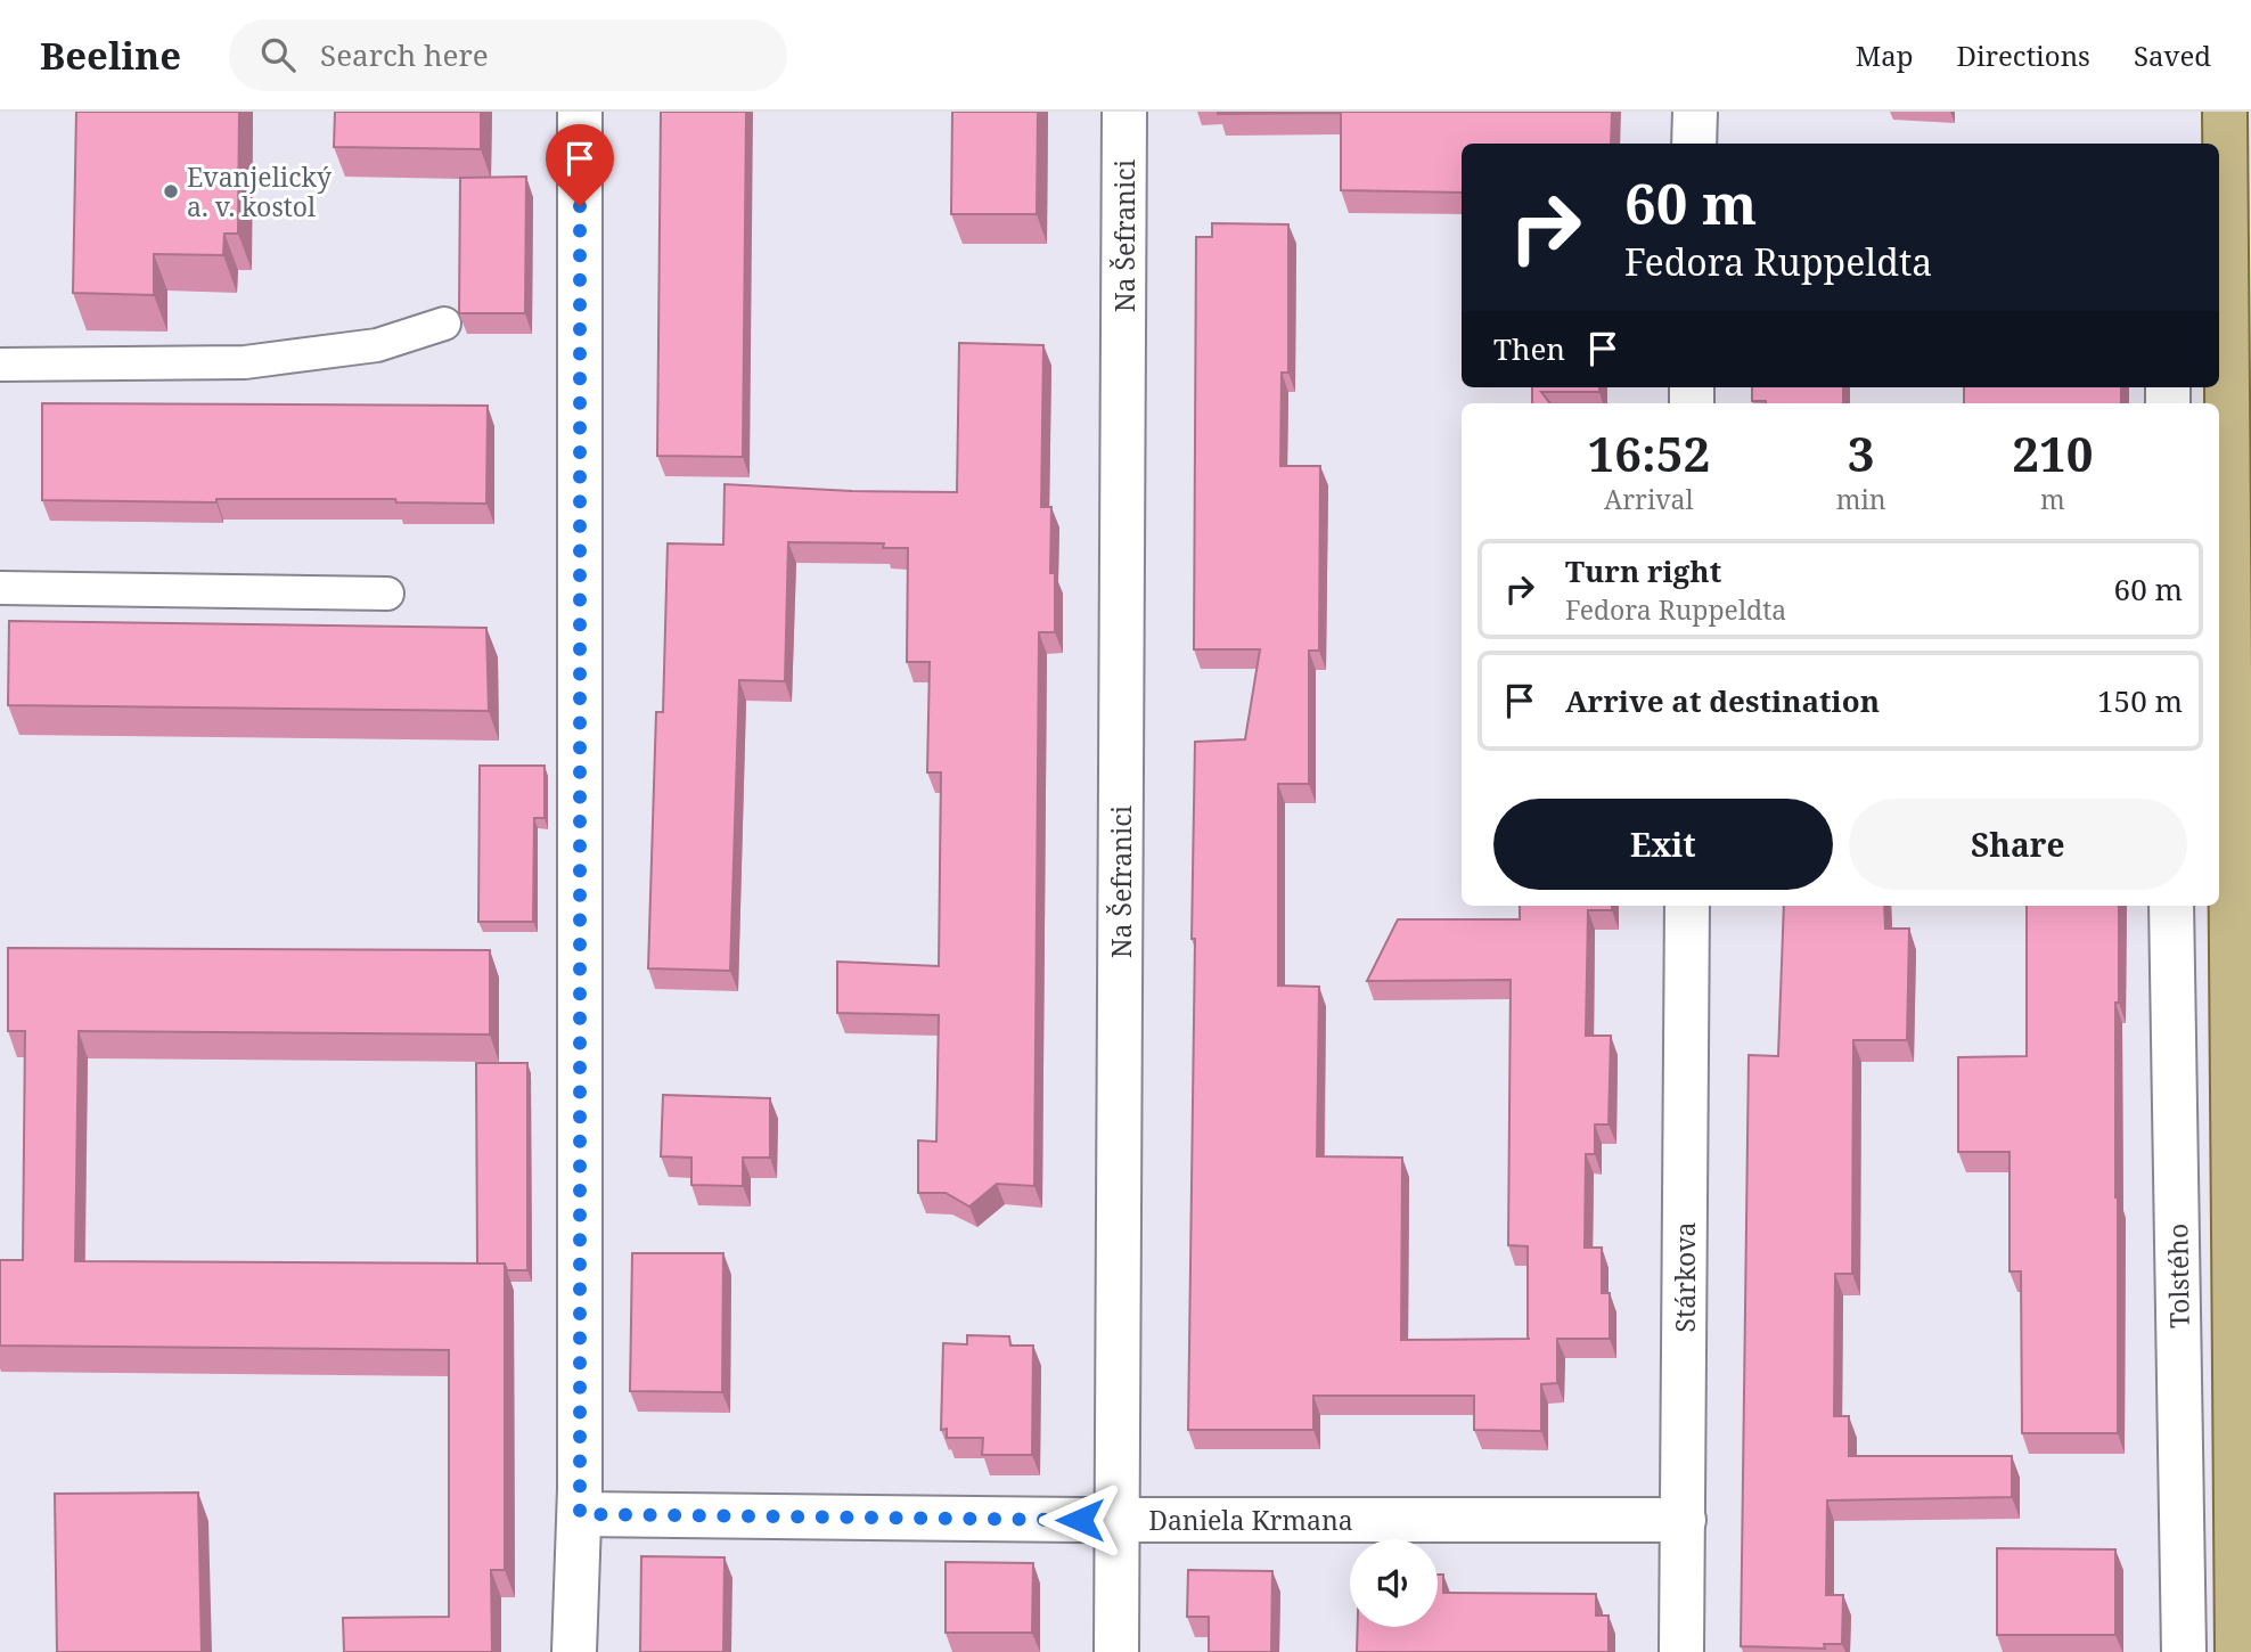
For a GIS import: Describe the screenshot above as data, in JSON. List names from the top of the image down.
{
  "streets": {
    "street": [
      "Na Šefranici",
      "Tolstého",
      "Stárkova",
      "Daniela Krmana"
    ]
  },
  "crossings": [
    ["Na Šefranici", "Daniela Krmana"],
    ["Stárkova", "Daniela Krmana"]
  ],
  "places": ["Evanjelický a. v. kostol"],
  "page": {
    "header": "Beeline",
    "search": "Search here",
    "nav": ["Map", "Directions", "Saved"],
    "turn": ["60 m", "Fedora Ruppeldta"],
    "then": "Then",
    "eta": [
      "16:52",
      "Arrival",
      "3",
      "min",
      "210",
      "m"
    ],
    "list": [
      {
        "name": "Turn right",
        "note": "Fedora Ruppeldta",
        "value": "60 m"
      },
      {
        "name": "Arrive at destination",
        "value": "150 m"
      }
    ],
    "buttons": ["Exit", "Share"]
  }
}
